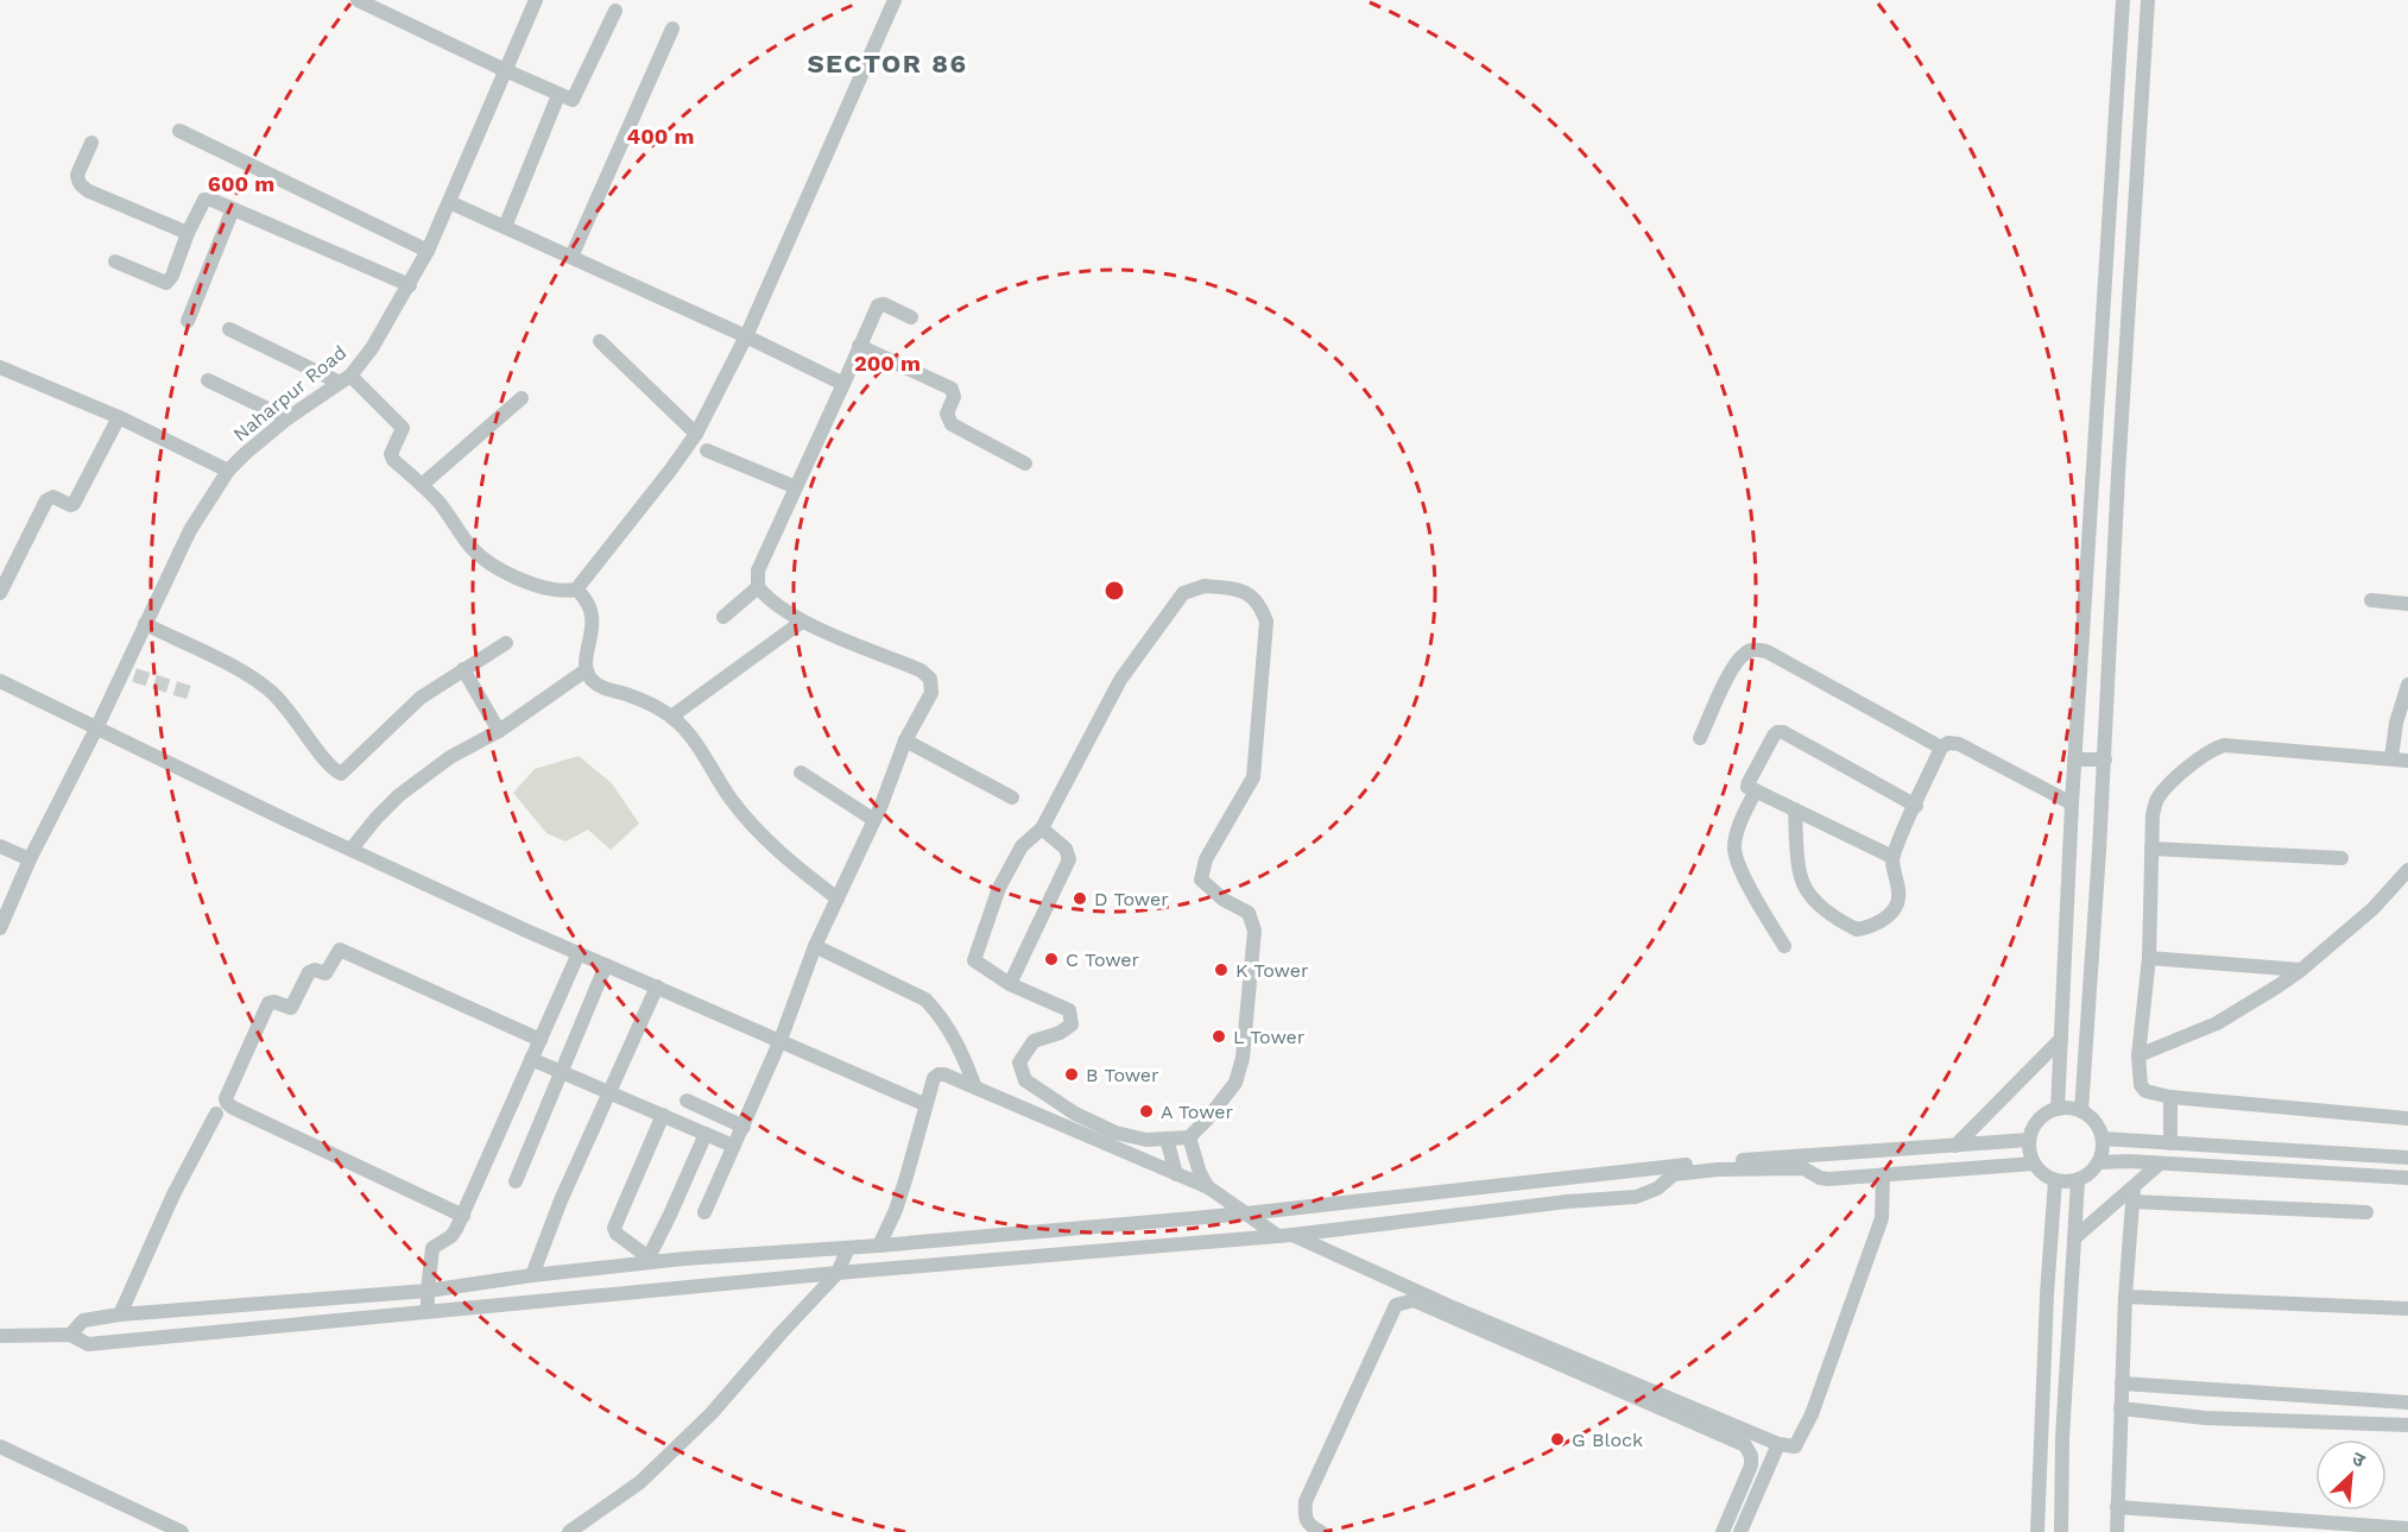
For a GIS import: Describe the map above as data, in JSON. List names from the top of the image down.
{
  "streets": {
    "street": ["Naharpur Road"]
  },
  "districts": ["SECTOR 86"],
  "places": [
    "D Tower",
    "C Tower",
    "K Tower",
    "L Tower",
    "B Tower",
    "A Tower",
    "G Block"
  ],
  "north": "top right",
  "rings": ["400 m", "600 m", "200 m"]
}
